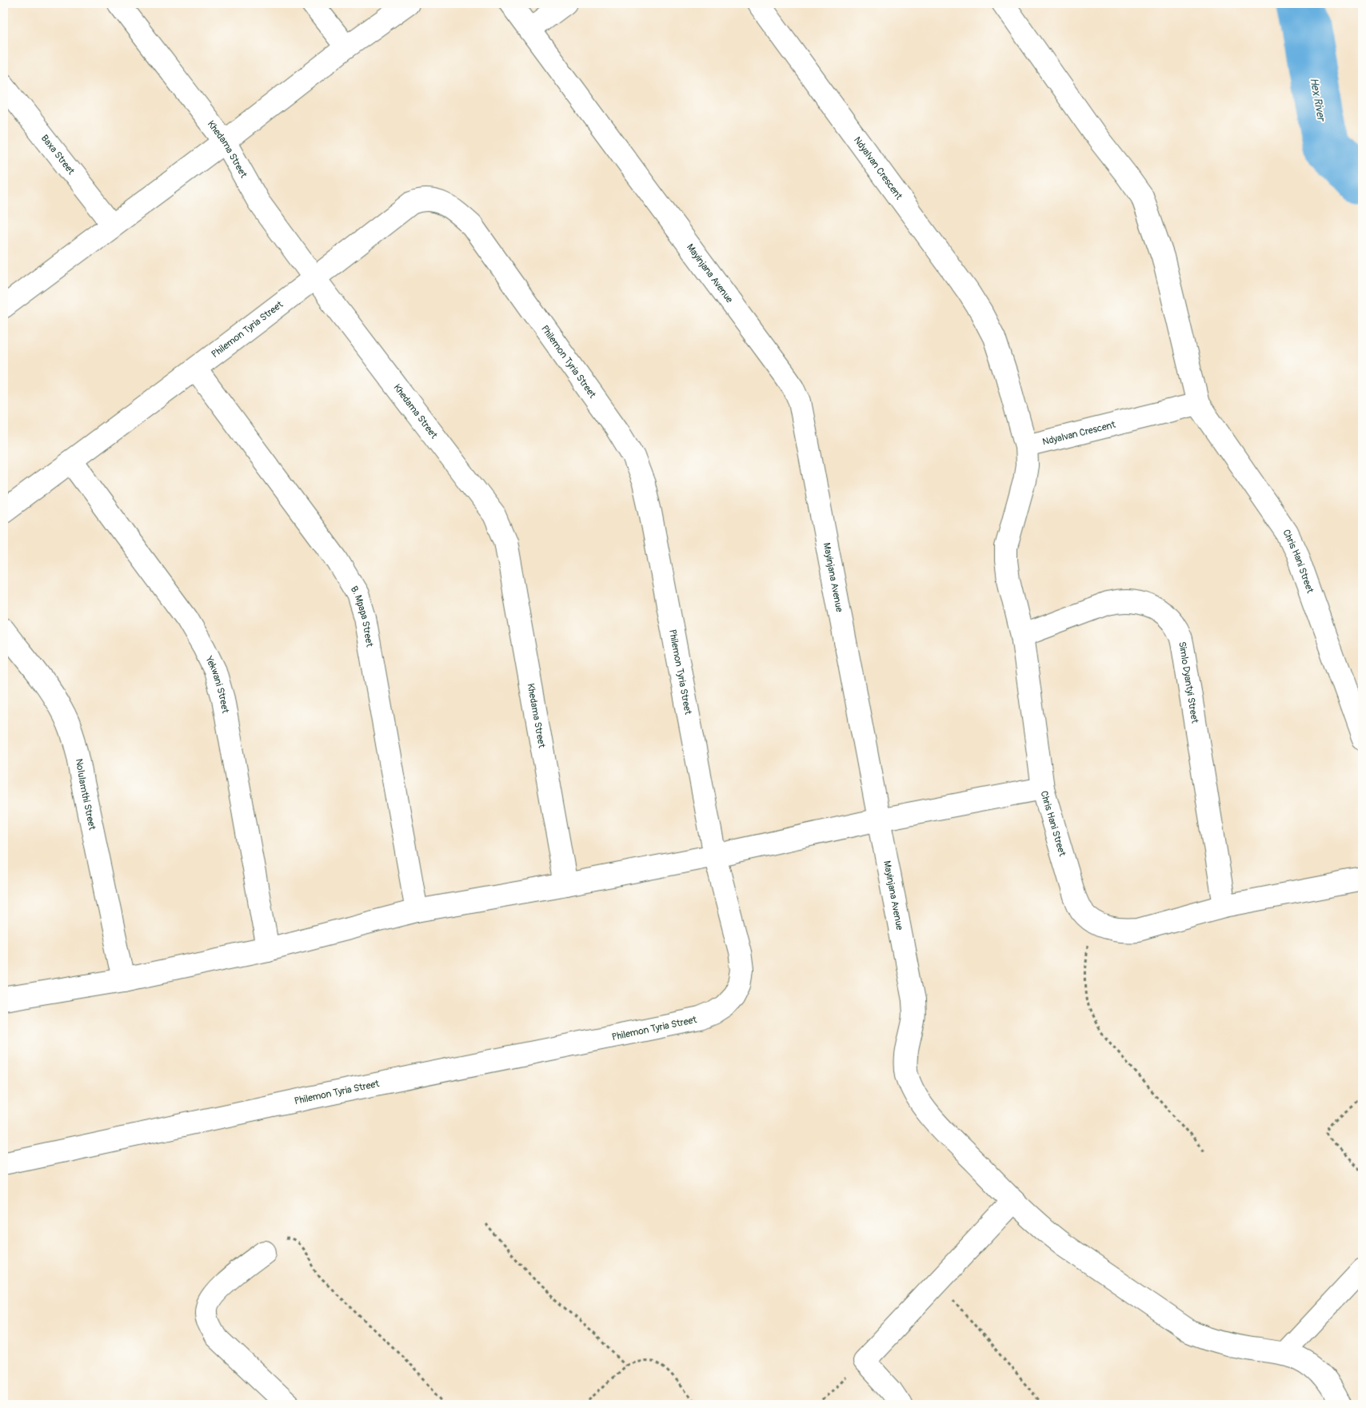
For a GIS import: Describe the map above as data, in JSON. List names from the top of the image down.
{
  "streets": {
    "street": [
      "Khedama Street",
      "Baxa Street",
      "Ndyalvan Crescent",
      "Mayinjana Avenue",
      "Philemon Tyria Street",
      "Chris Hani Street",
      "B. Mpapa Street",
      "Simlo Dyantyi Street",
      "Yekwani Street",
      "Nolulamthi Street"
    ]
  },
  "crossings": [
    ["Khedama Street", "Philemon Tyria Street"],
    ["Ndyalvan Crescent", "Chris Hani Street"],
    ["Philemon Tyria Street", "B. Mpapa Street"],
    ["Philemon Tyria Street", "Yekwani Street"],
    ["Chris Hani Street", "Simlo Dyantyi Street"]
  ],
  "water": ["Hex River"]
}
